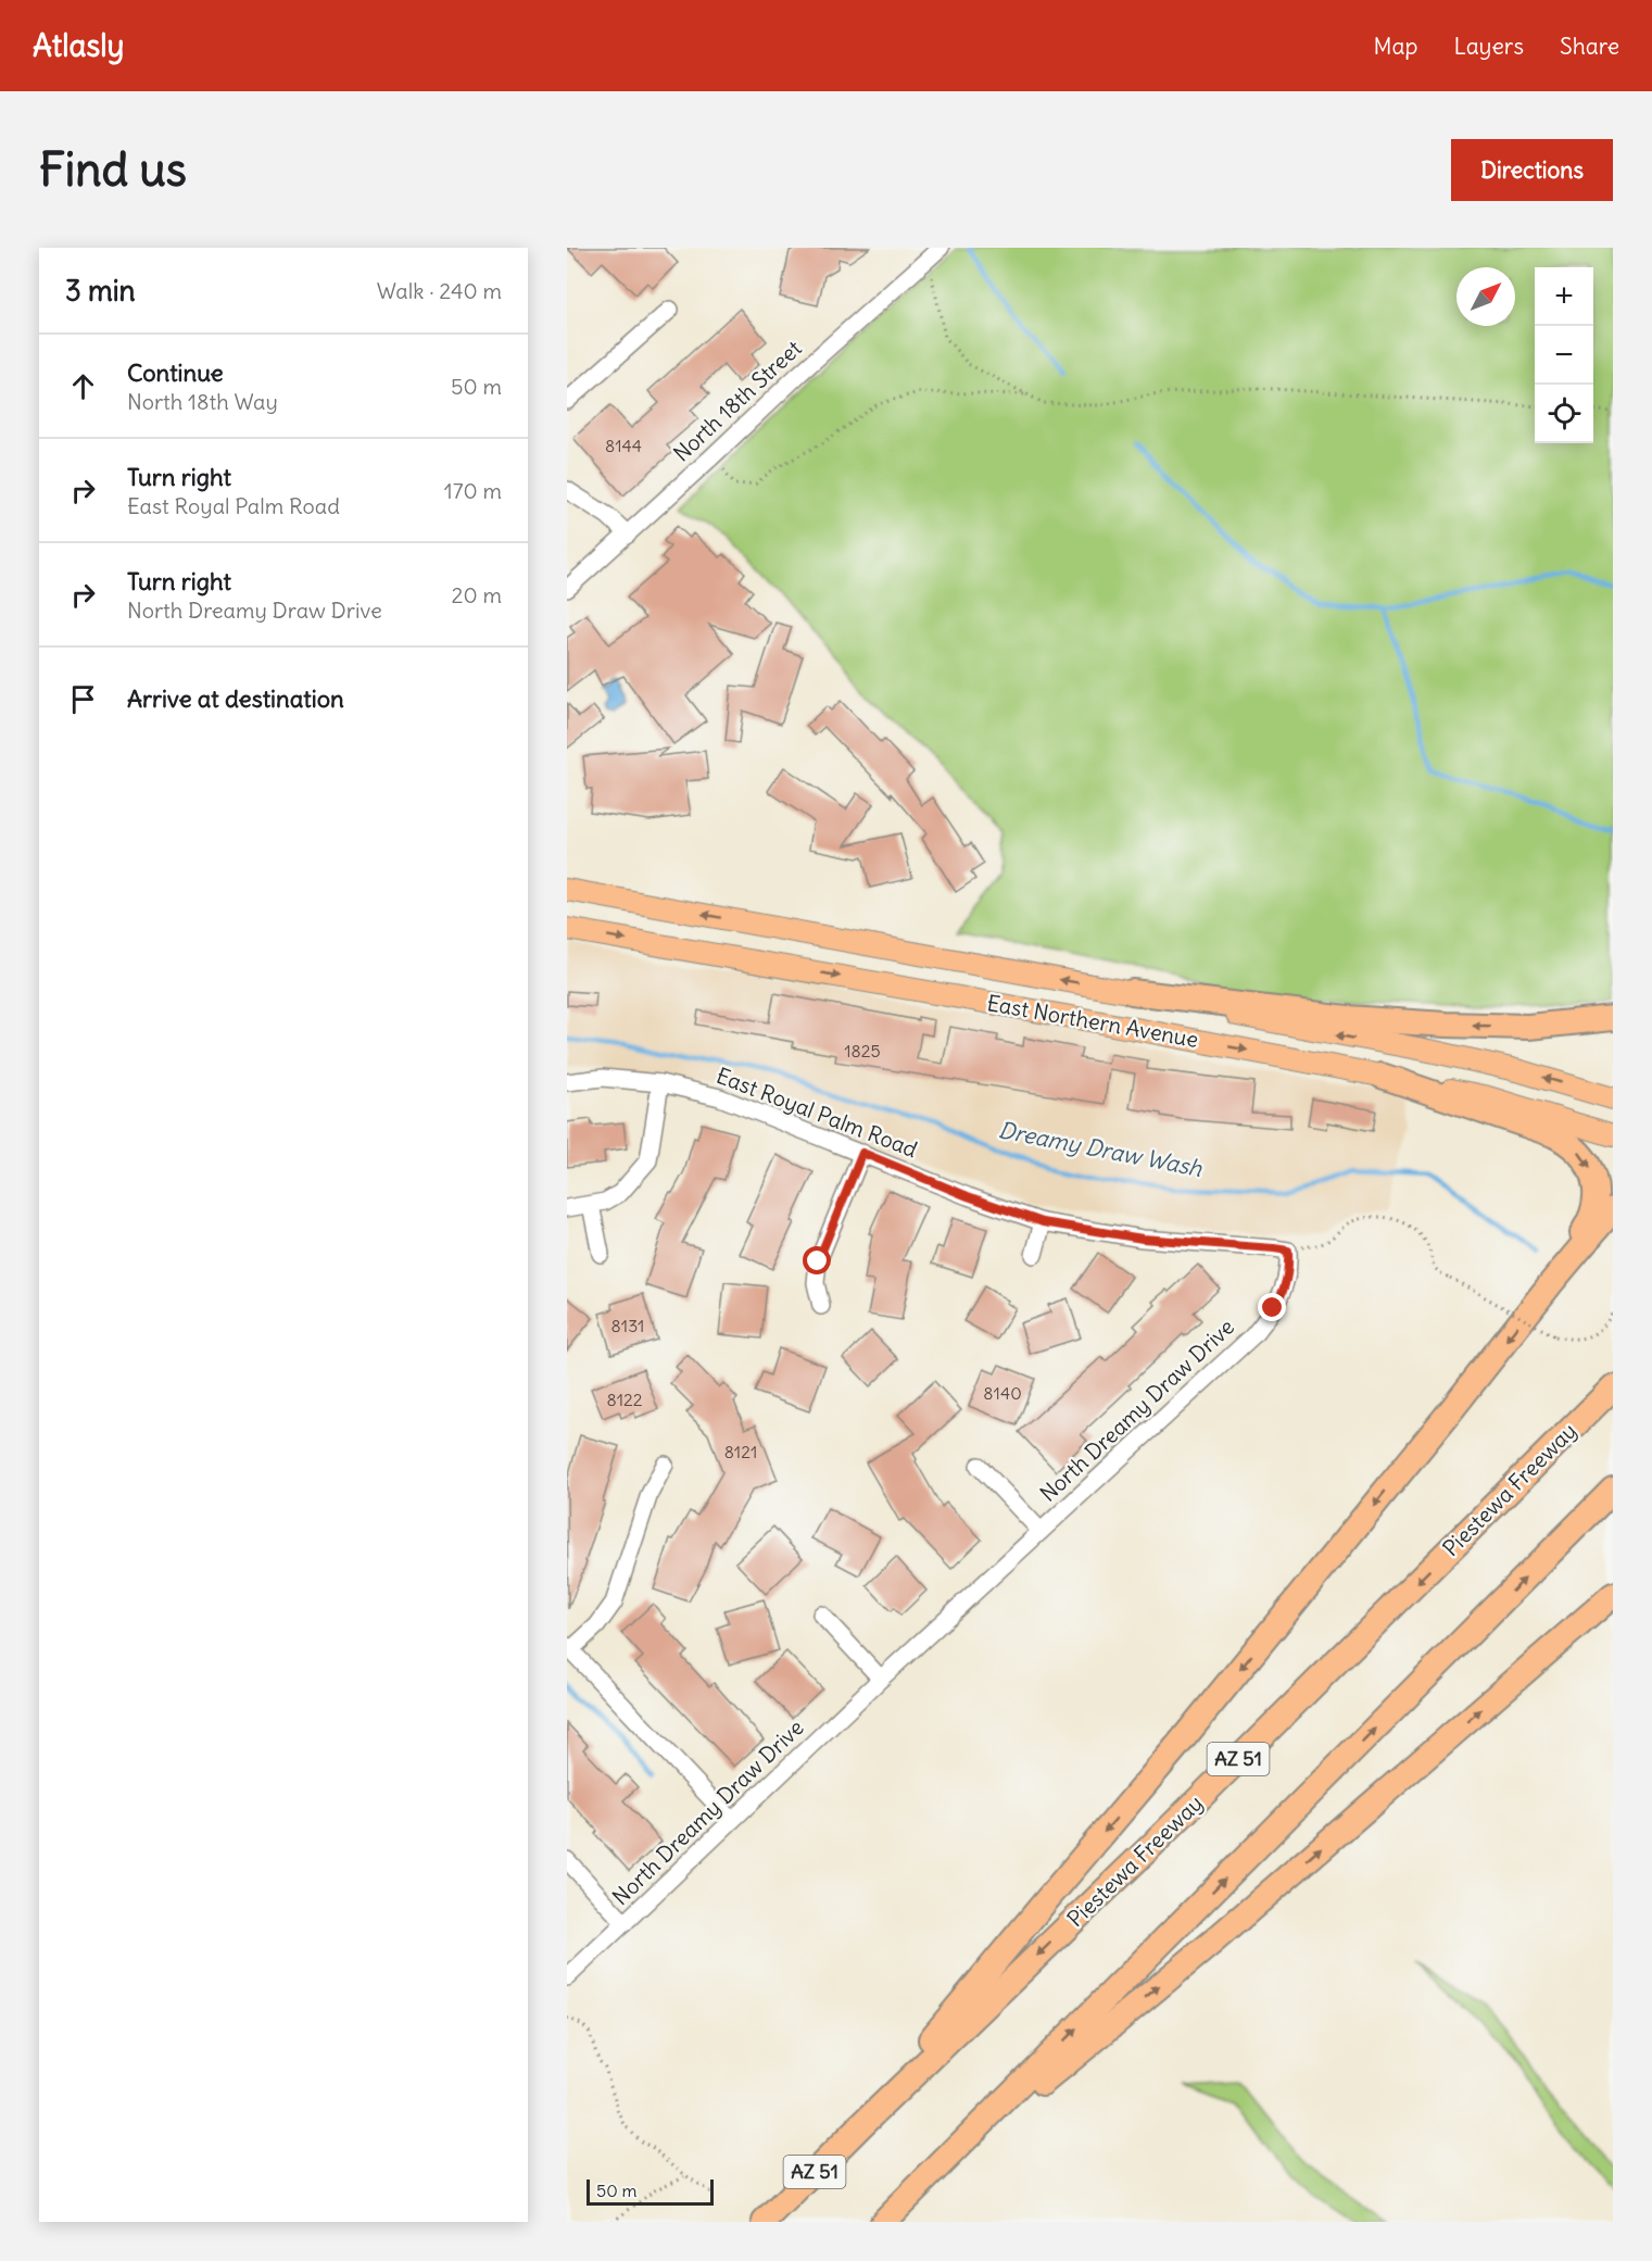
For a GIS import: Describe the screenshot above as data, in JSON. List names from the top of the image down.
{
  "streets": {
    "highway": ["Piestewa Freeway", "AZ 51"],
    "main road": ["East Northern Avenue"],
    "street": ["North 18th Street", "East Royal Palm Road", "North Dreamy Draw Drive"]
  },
  "crossings": [
    ["East Royal Palm Road", "North Dreamy Draw Drive"]
  ],
  "water": ["Dreamy Draw Wash"],
  "house_numbers": [
    "8144",
    "1825",
    "8131",
    "8140",
    "8122",
    "8121"
  ],
  "scale_bar": "50 m",
  "north": "top right",
  "page": {
    "header": "Atlasly",
    "nav": ["Map", "Layers", "Share"],
    "buttons": "Directions",
    "title": "Find us",
    "heading": ["3 min", "Walk · 240 m"],
    "map_buttons": ["+", "−"],
    "list": [
      ["Continue", "North 18th Way", "50 m"],
      ["Turn right", "East Royal Palm Road", "170 m"],
      ["Turn right", "North Dreamy Draw Drive", "20 m"],
      "Arrive at destination"
    ],
    "scale": "50 m"
  }
}
